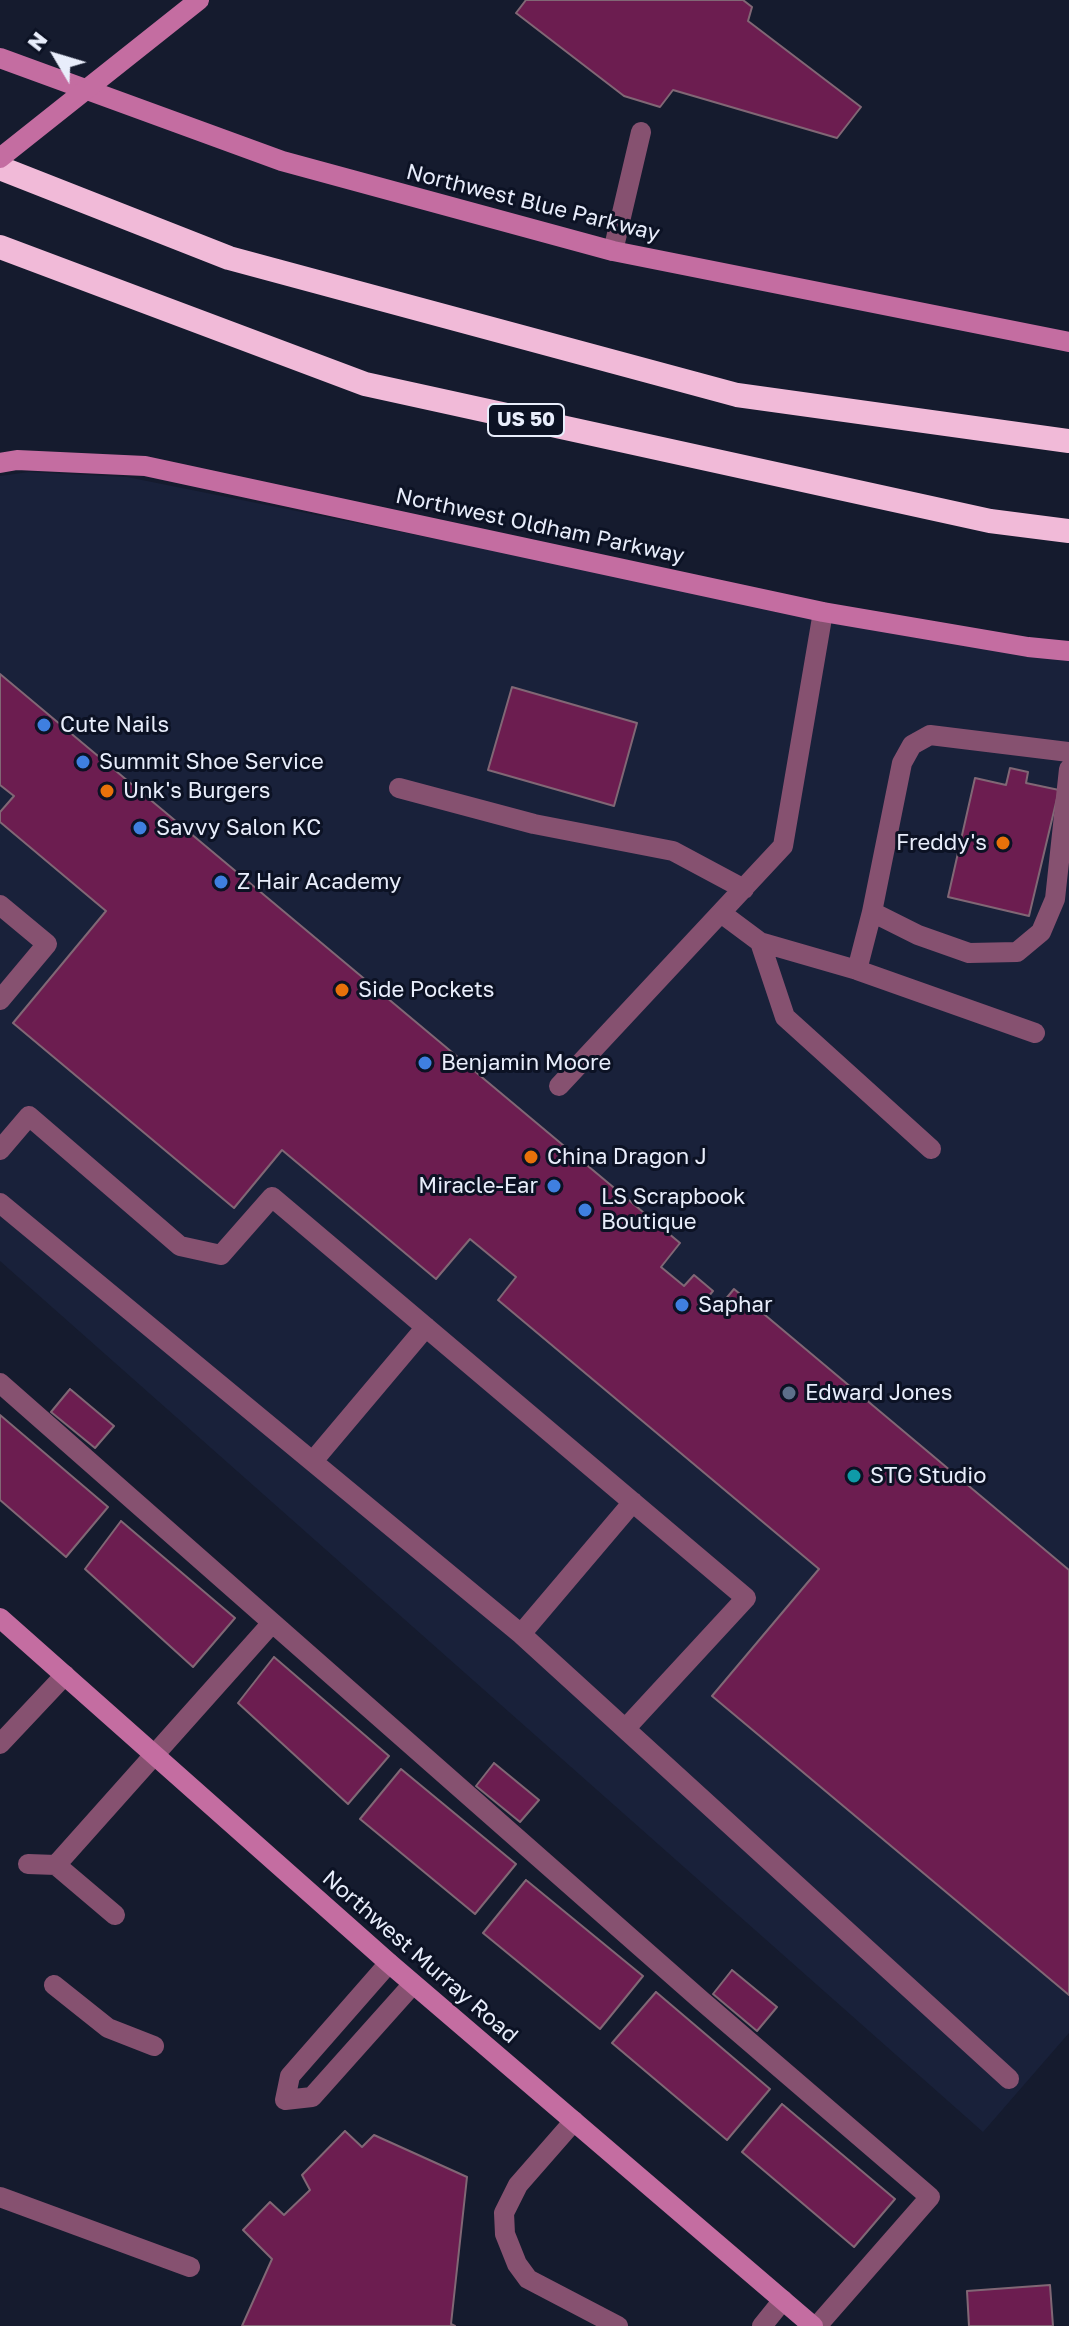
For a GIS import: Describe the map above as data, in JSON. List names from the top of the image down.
{
  "streets": {
    "highway": ["US 50"],
    "street": ["Northwest Blue Parkway", "Northwest Oldham Parkway", "Northwest Murray Road"]
  },
  "places": [
    "Cute Nails",
    "Summit Shoe Service",
    "Unk's Burgers",
    "Savvy Salon KC",
    "Freddy's",
    "Z Hair Academy",
    "Side Pockets",
    "Benjamin Moore",
    "China Dragon J",
    "Miracle-Ear",
    "LS Scrapbook Boutique",
    "Saphar",
    "Edward Jones",
    "STG Studio"
  ],
  "north": "top left"
}
